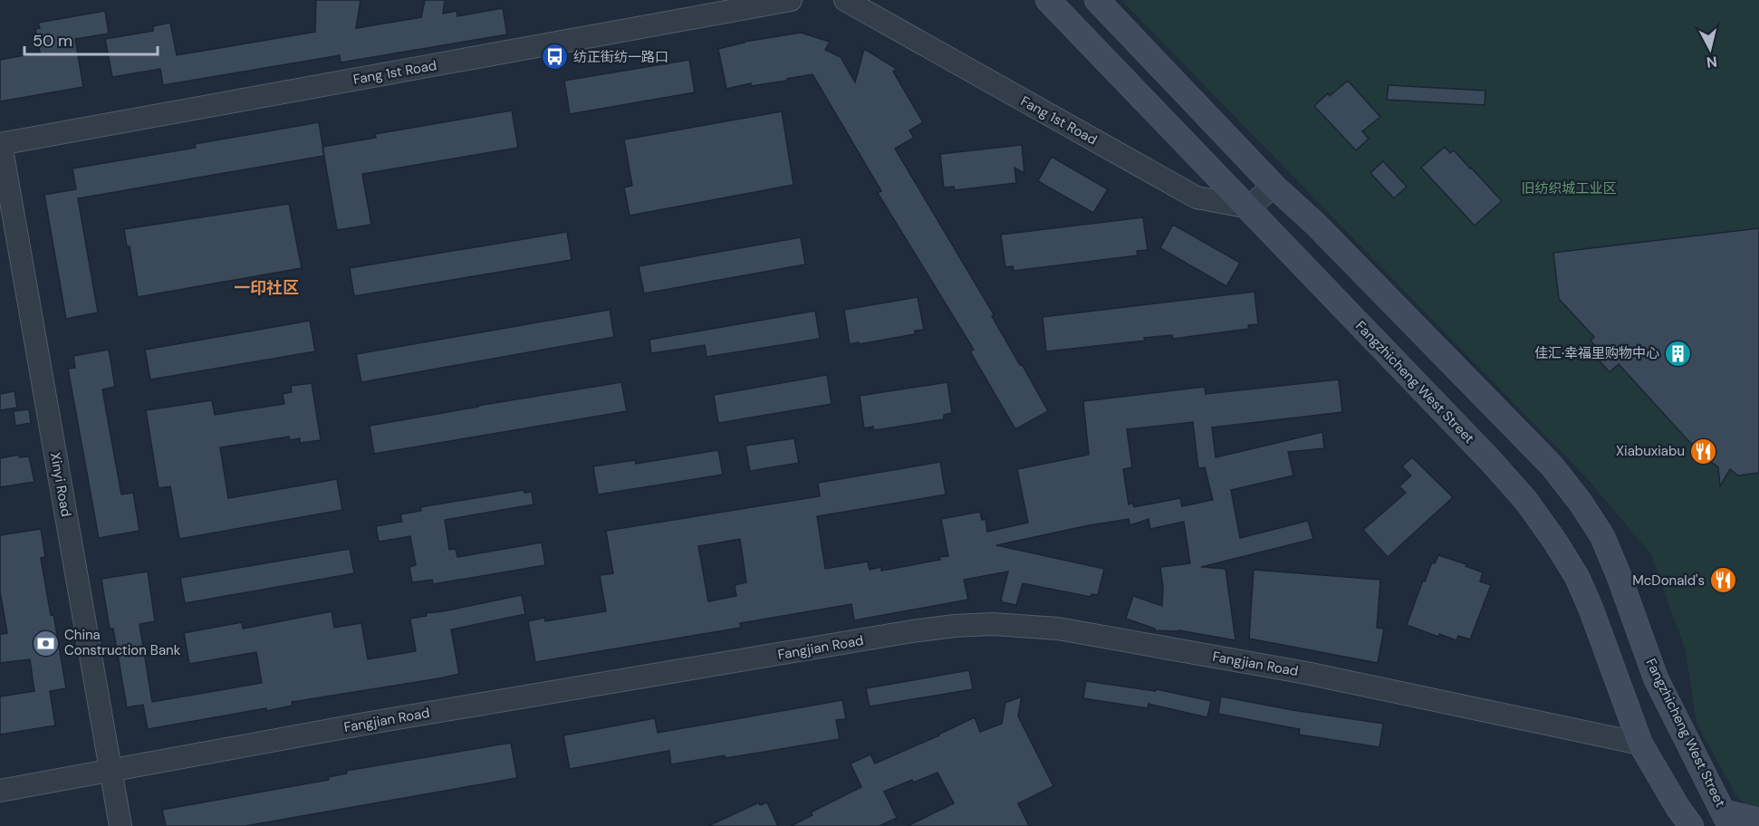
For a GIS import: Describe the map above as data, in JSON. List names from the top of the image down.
{
  "streets": {
    "main road": ["Fangzhicheng West Street"],
    "street": ["Fang 1st Road", "Xinyi Road", "Fangjian Road"]
  },
  "crossings": [
    ["Fang 1st Road", "Fangzhicheng West Street"],
    ["Fang 1st Road", "Xinyi Road"],
    ["Fangzhicheng West Street", "Fangjian Road"],
    ["Xinyi Road", "Fangjian Road"]
  ],
  "districts": ["一印社区"],
  "parks": ["旧纺织城工业区"],
  "places": {
    "bus stop": ["纺正街纺一路口"],
    "building": ["佳汇·幸福里购物中心"],
    "restaurant": ["Xiabuxiabu", "McDonald's"],
    "bank": ["China Construction Bank"]
  },
  "scale_bar": "50 m",
  "north": "bottom"
}
